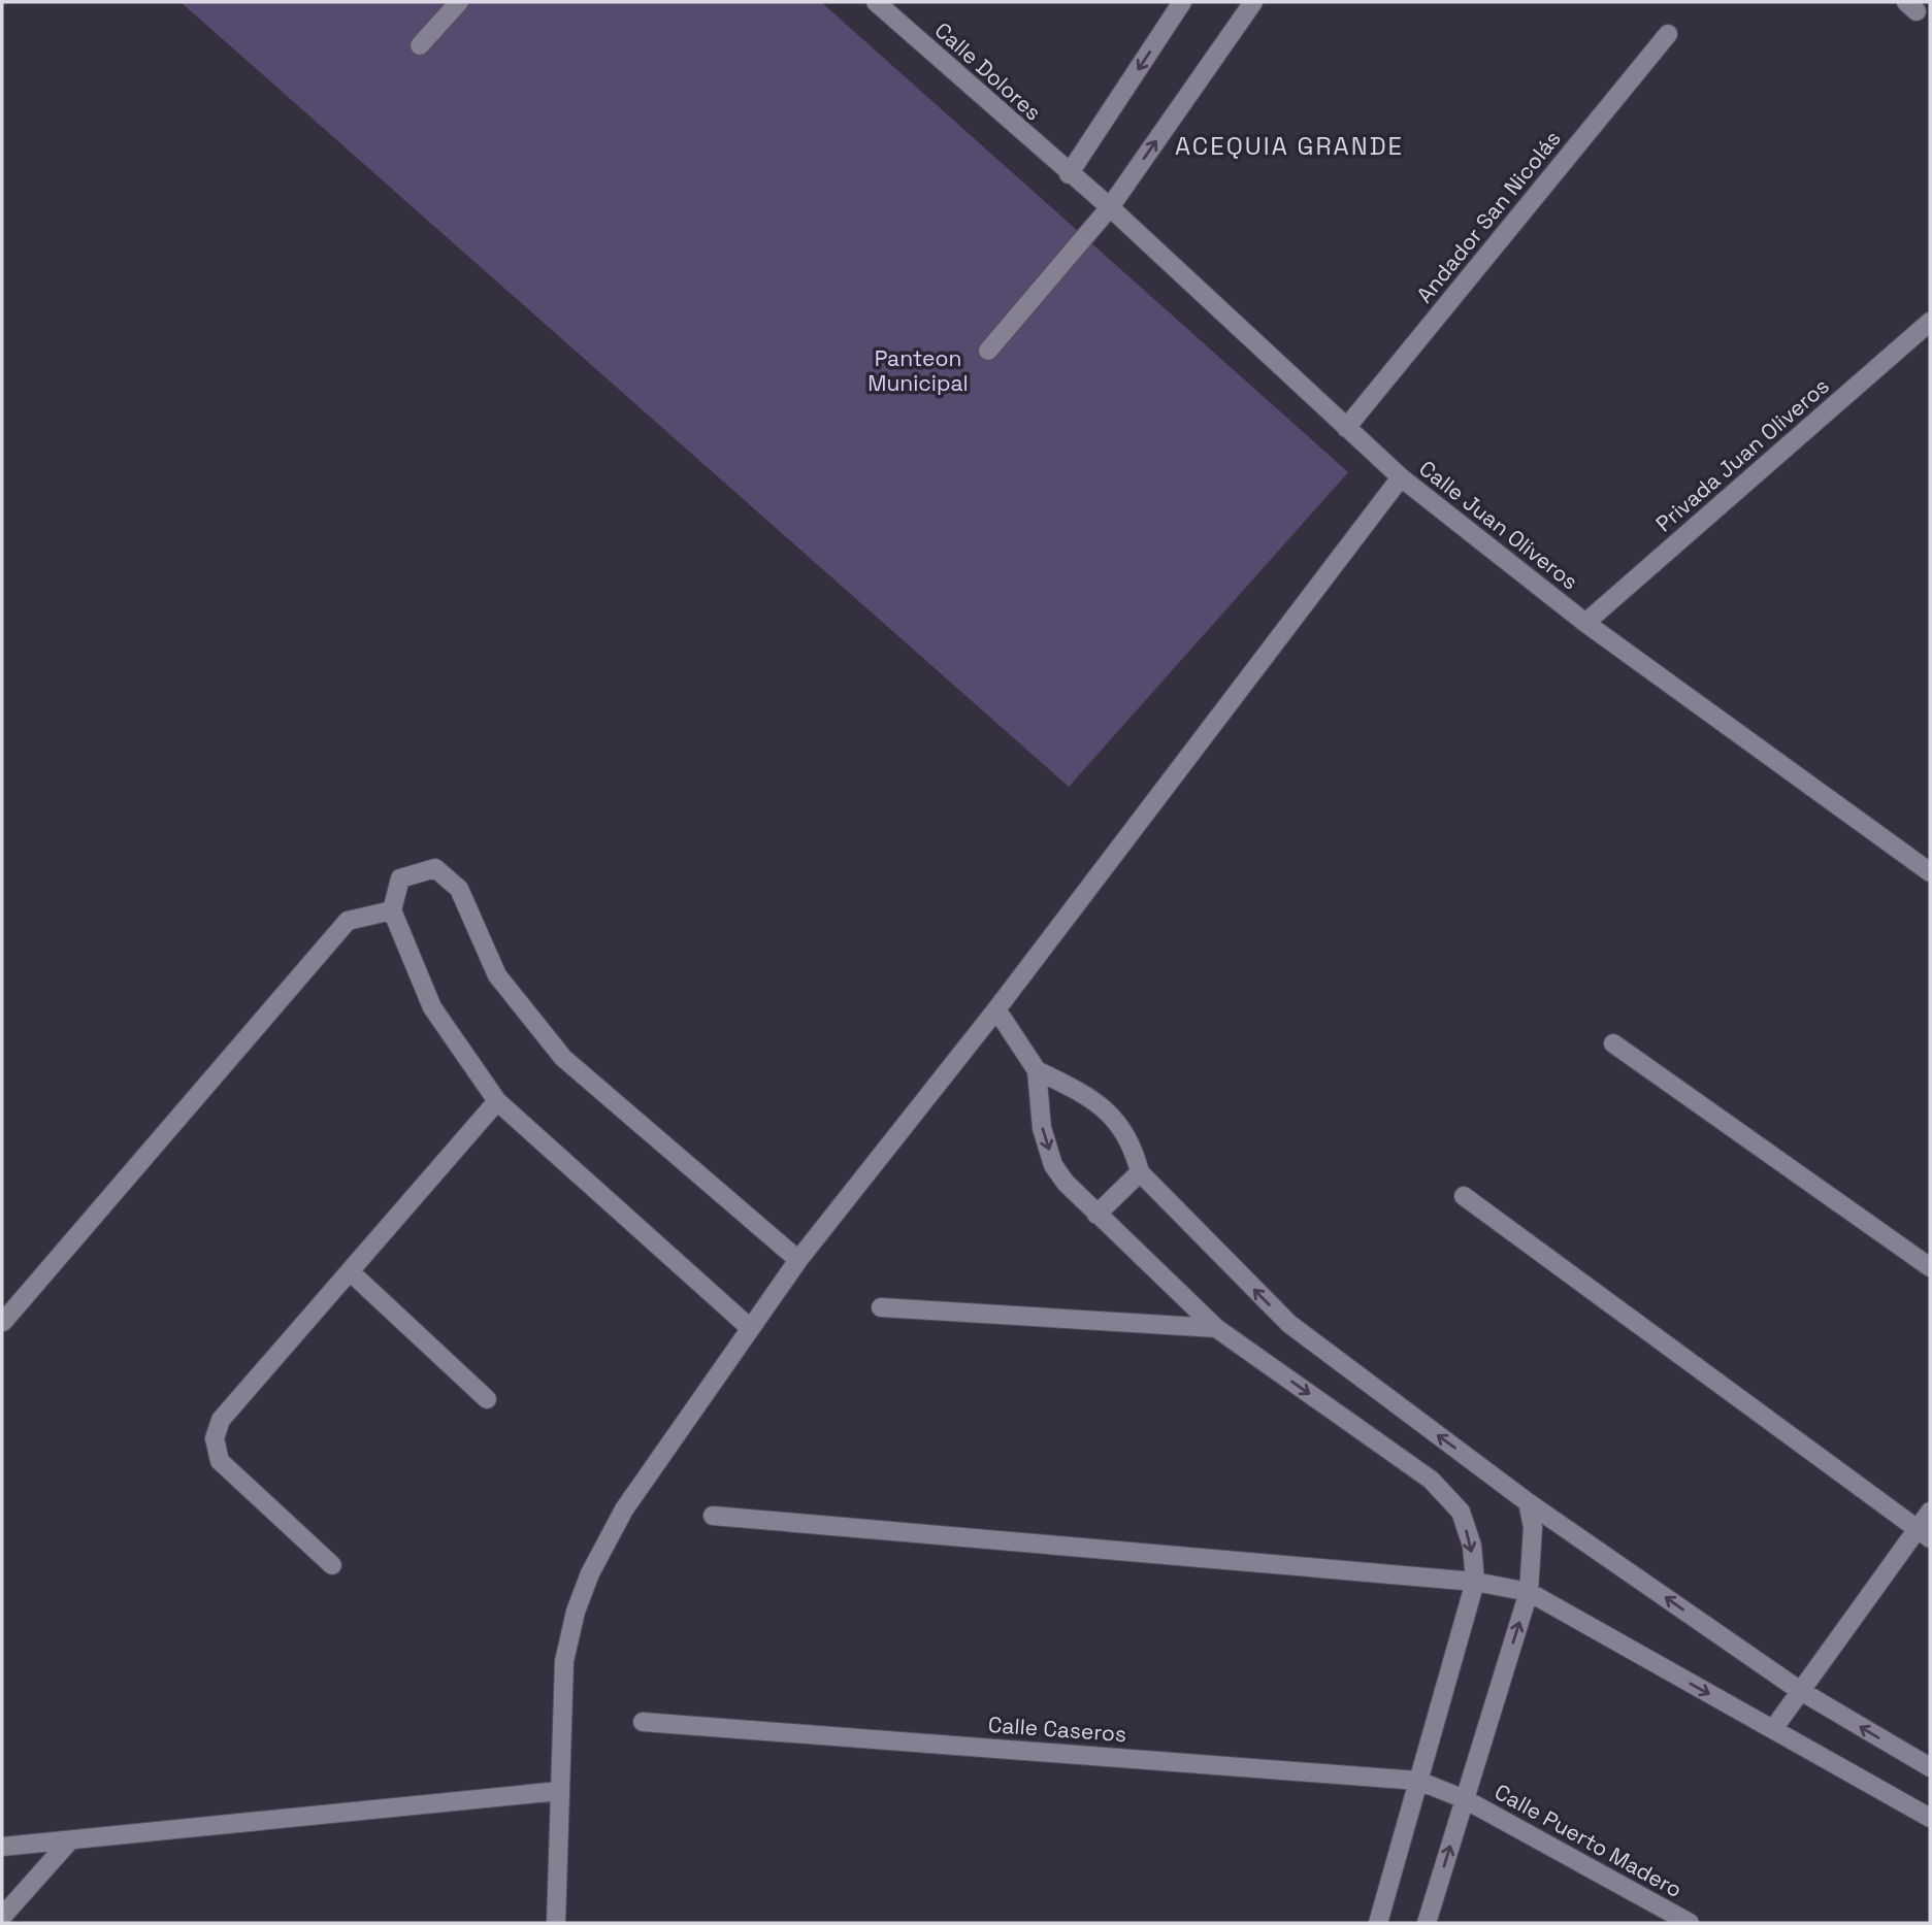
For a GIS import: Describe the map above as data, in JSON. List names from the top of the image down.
{
  "streets": {
    "street": [
      "Calle Dolores",
      "Andador San Nicolás",
      "Privada Juan Oliveros",
      "Calle Juan Oliveros",
      "Calle Caseros",
      "Calle Puerto Madero"
    ]
  },
  "crossings": [
    ["Calle Dolores", "Calle Juan Oliveros"],
    ["Andador San Nicolás", "Calle Juan Oliveros"],
    ["Privada Juan Oliveros", "Calle Juan Oliveros"],
    ["Calle Caseros", "Calle Puerto Madero"]
  ],
  "districts": ["ACEQUIA GRANDE"],
  "parks": ["Panteon Municipal"]
}
